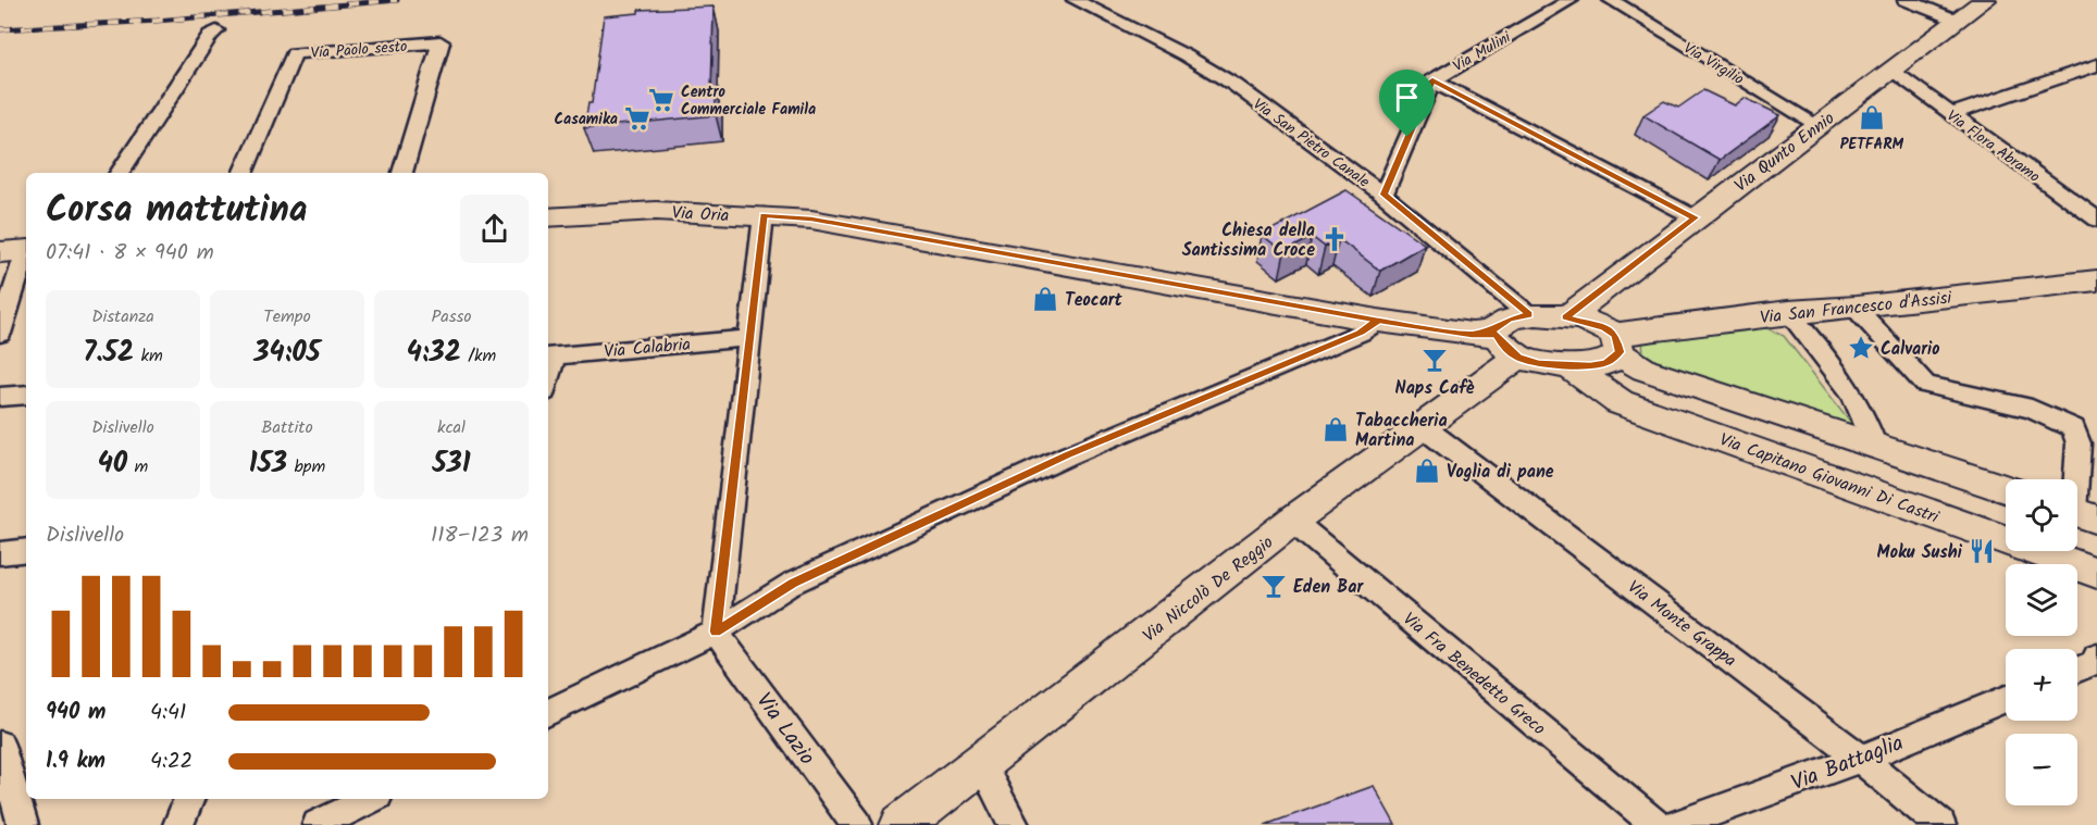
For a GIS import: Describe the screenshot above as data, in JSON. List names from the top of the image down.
{
  "streets": {
    "main road": [
      "Via Qunto Ennio",
      "Via Oria",
      "Via San Francesco d'Assisi",
      "Via Capitano Giovanni Di Castri",
      "Via Niccolò De Reggio"
    ],
    "street": [
      "Via Paolo sesto",
      "Via Mulini",
      "Via Virgilio",
      "Via San Pietro Canale",
      "Via Flora Abramo",
      "Via Calabria",
      "Via Monte Grappa",
      "Via Fra Benedetto Greco",
      "Via Lazio",
      "Via Battaglia"
    ]
  },
  "crossings": [
    ["Via Mulini", "Via San Pietro Canale"],
    ["Via Virgilio", "Via Qunto Ennio"],
    ["Via San Pietro Canale", "Via Niccolò De Reggio"],
    ["Via Flora Abramo", "Via Qunto Ennio"],
    ["Via Oria", "Via San Francesco d'Assisi"],
    ["Via Oria", "Via Capitano Giovanni Di Castri"],
    ["Via Oria", "Via Niccolò De Reggio"],
    ["Via San Francesco d'Assisi", "Via Capitano Giovanni Di Castri"],
    ["Via Niccolò De Reggio", "Via Monte Grappa"],
    ["Via Niccolò De Reggio", "Via Fra Benedetto Greco"],
    ["Via Monte Grappa", "Via Battaglia"]
  ],
  "places": {
    "supermarket": ["Centro Commerciale Famila", "Casamika"],
    "shop": [
      "PETFARM",
      "Teocart",
      "Tabaccheria Martina",
      "Voglia di pane"
    ],
    "church": ["Chiesa della Santissima Croce"],
    "place": ["Calvario"],
    "bar": ["Naps Cafè", "Eden Bar"],
    "restaurant": ["Moku Sushi"]
  },
  "page": {
    "heading": ["Corsa mattutina", "07:41 · 8 × 940 m"],
    "stats": [
      ["Distanza", "7.52 km"],
      ["Tempo", "34:05"],
      ["Passo", "4:32 /km"],
      ["Dislivello", "40 m"],
      ["Battito", "153 bpm"],
      ["kcal", "531"]
    ],
    "map_buttons": ["+", "−"],
    "chart": ["Dislivello", "118–123 m"],
    "list": [
      {
        "name": "940 m",
        "note": "4:41"
      },
      {
        "name": "1.9 km",
        "note": "4:22"
      }
    ]
  }
}
